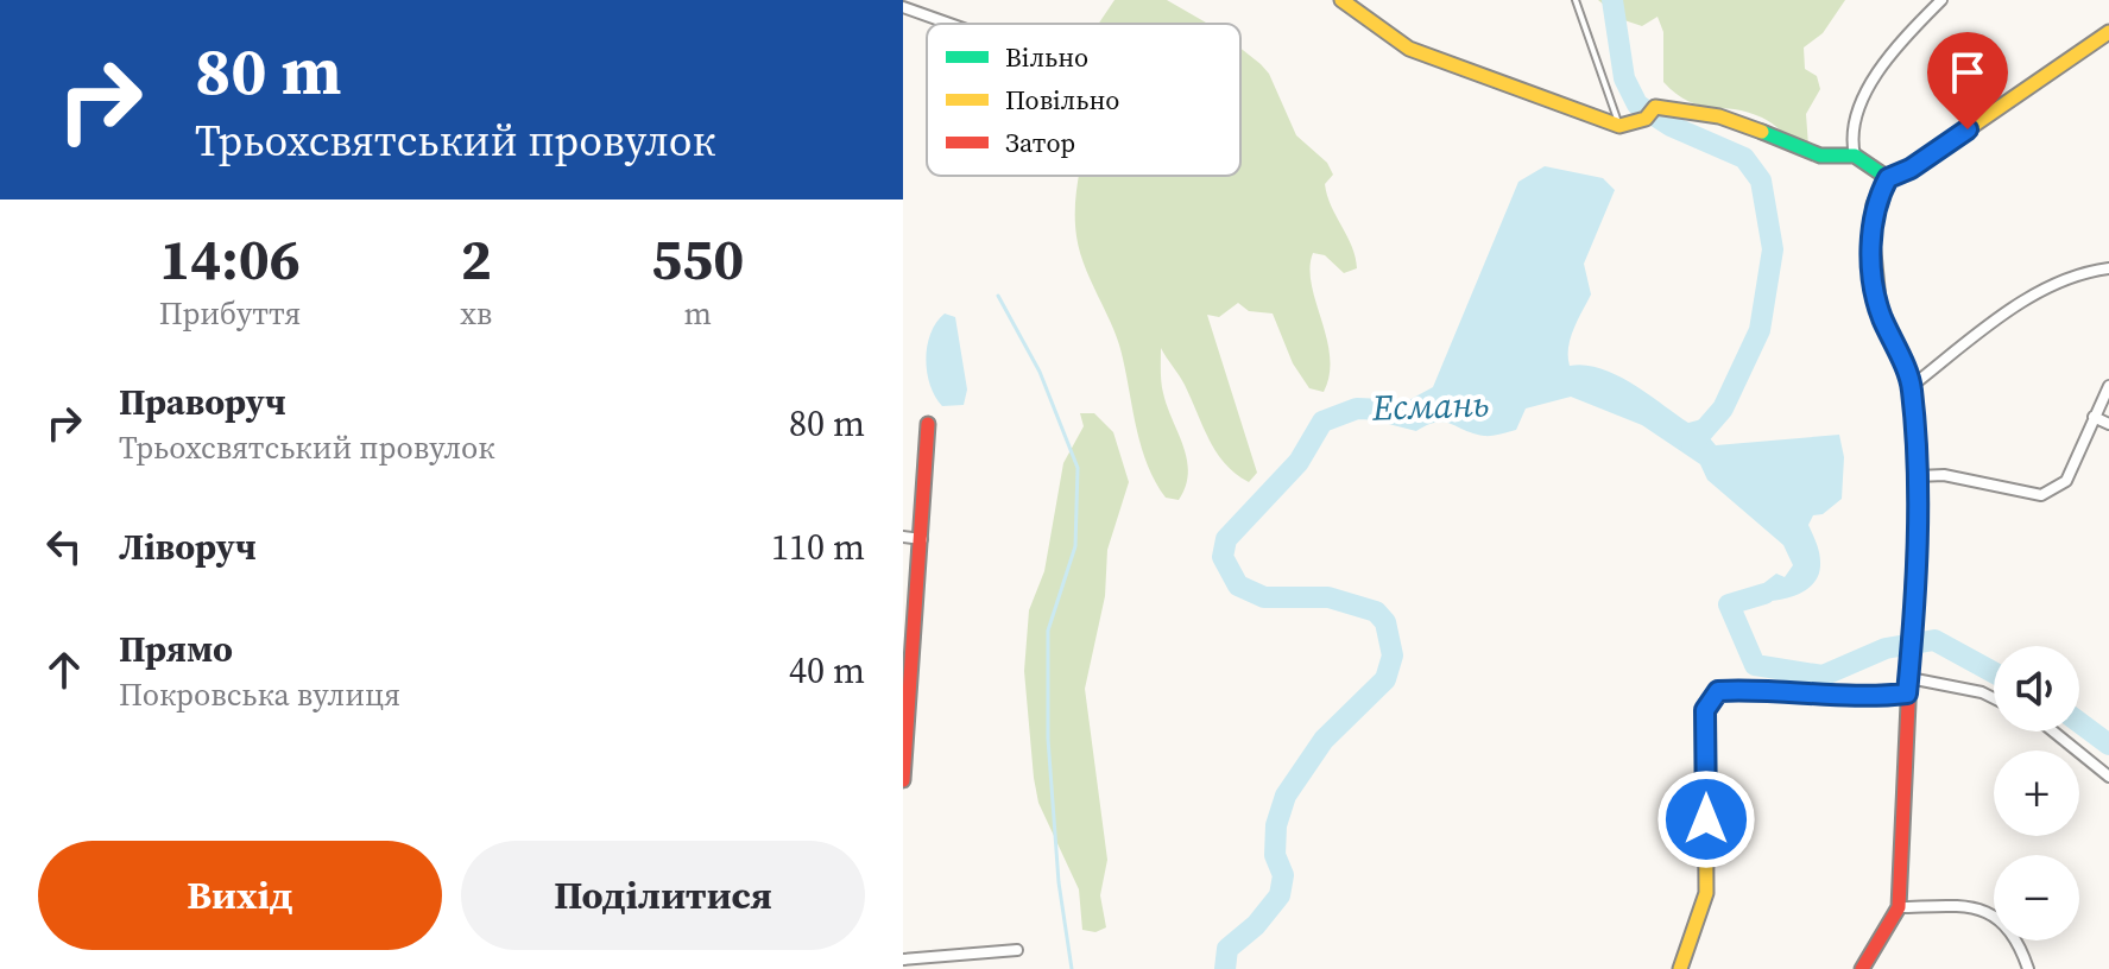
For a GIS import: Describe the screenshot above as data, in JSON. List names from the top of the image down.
{
  "water": ["Есмань"],
  "legend": ["Вільно", "Повільно", "Затор"],
  "page": {
    "turn": ["80 m", "Трьохсвятський провулок"],
    "eta": [
      "14:06",
      "Прибуття",
      "2",
      "хв",
      "550",
      "m"
    ],
    "list": [
      {
        "name": "Праворуч",
        "note": "Трьохсвятський провулок",
        "value": "80 m"
      },
      {
        "name": "Ліворуч",
        "value": "110 m"
      },
      {
        "name": "Прямо",
        "note": "Покровська вулиця",
        "value": "40 m"
      }
    ],
    "map_buttons": ["+", "−"],
    "buttons": ["Вихід", "Поділитися"]
  }
}
